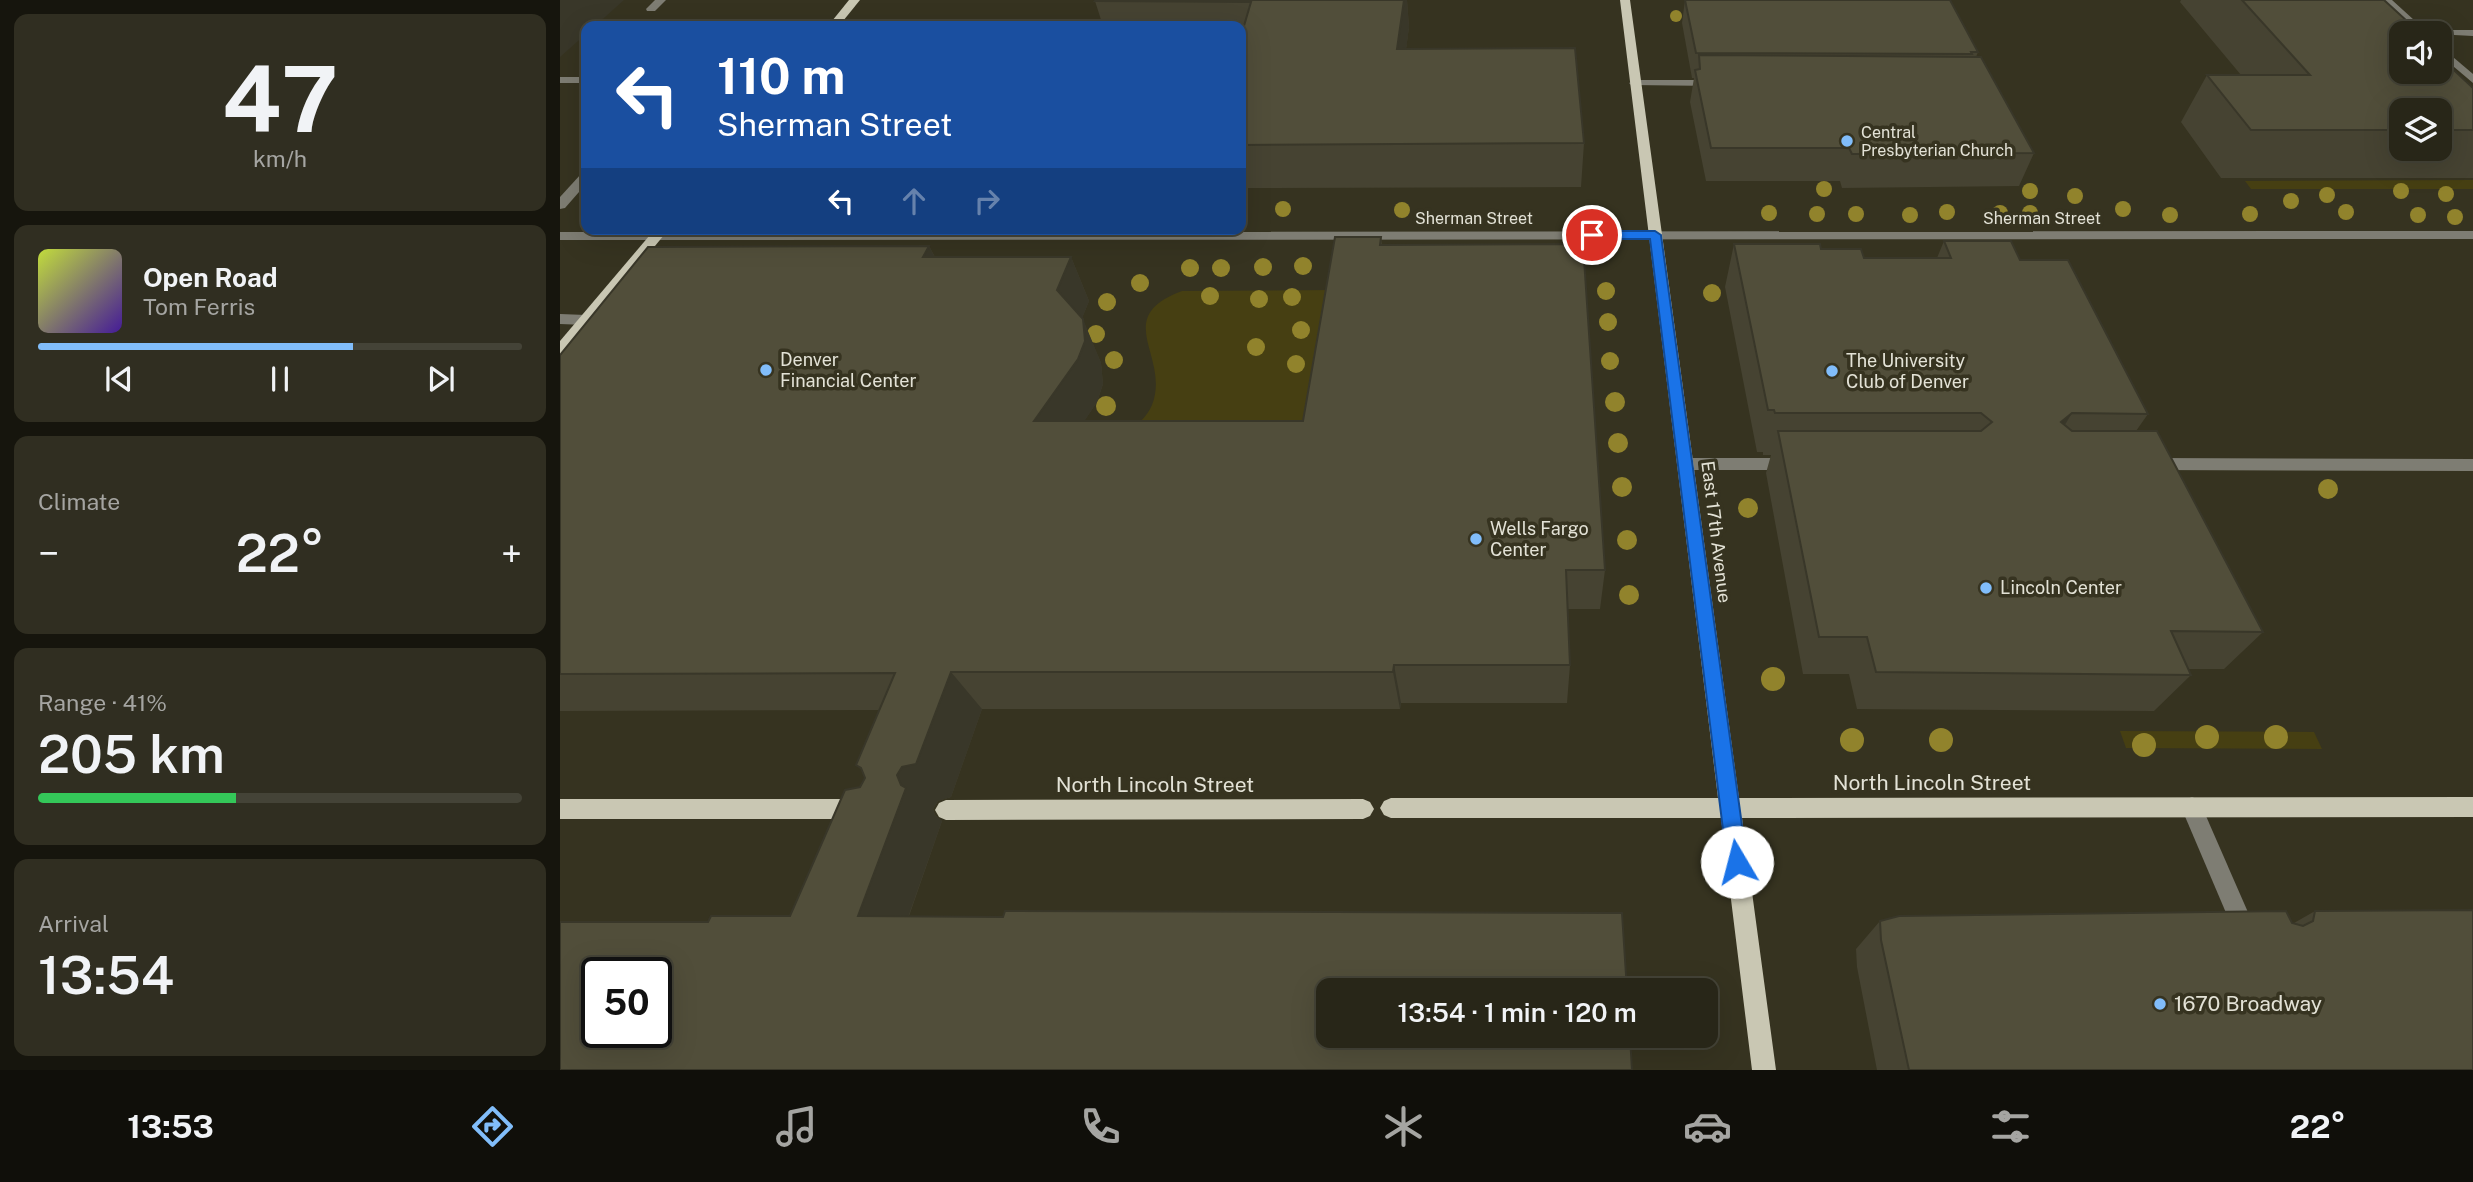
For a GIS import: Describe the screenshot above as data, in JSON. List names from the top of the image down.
{
  "streets": {
    "main road": ["East 17th Avenue", "North Lincoln Street"],
    "street": ["Sherman Street"]
  },
  "crossings": [
    ["Sherman Street", "East 17th Avenue"],
    ["East 17th Avenue", "North Lincoln Street"]
  ],
  "places": [
    "Central Presbyterian Church",
    "Denver Financial Center",
    "The University Club of Denver",
    "Wells Fargo Center",
    "Lincoln Center",
    "1670 Broadway"
  ],
  "page": {
    "tile": [
      ["47", "km/h"],
      "Climate",
      ["Range · 41%", "205 km"],
      ["Arrival", "13:54"]
    ],
    "turn": ["110 m", "Sherman Street"],
    "song": ["Open Road", "Tom Ferris"],
    "heat": ["−", "22°", "+"],
    "limit": "50",
    "trip": "13:54 · 1 min · 120 m",
    "tabs": ["13:53", "22°"]
  }
}
